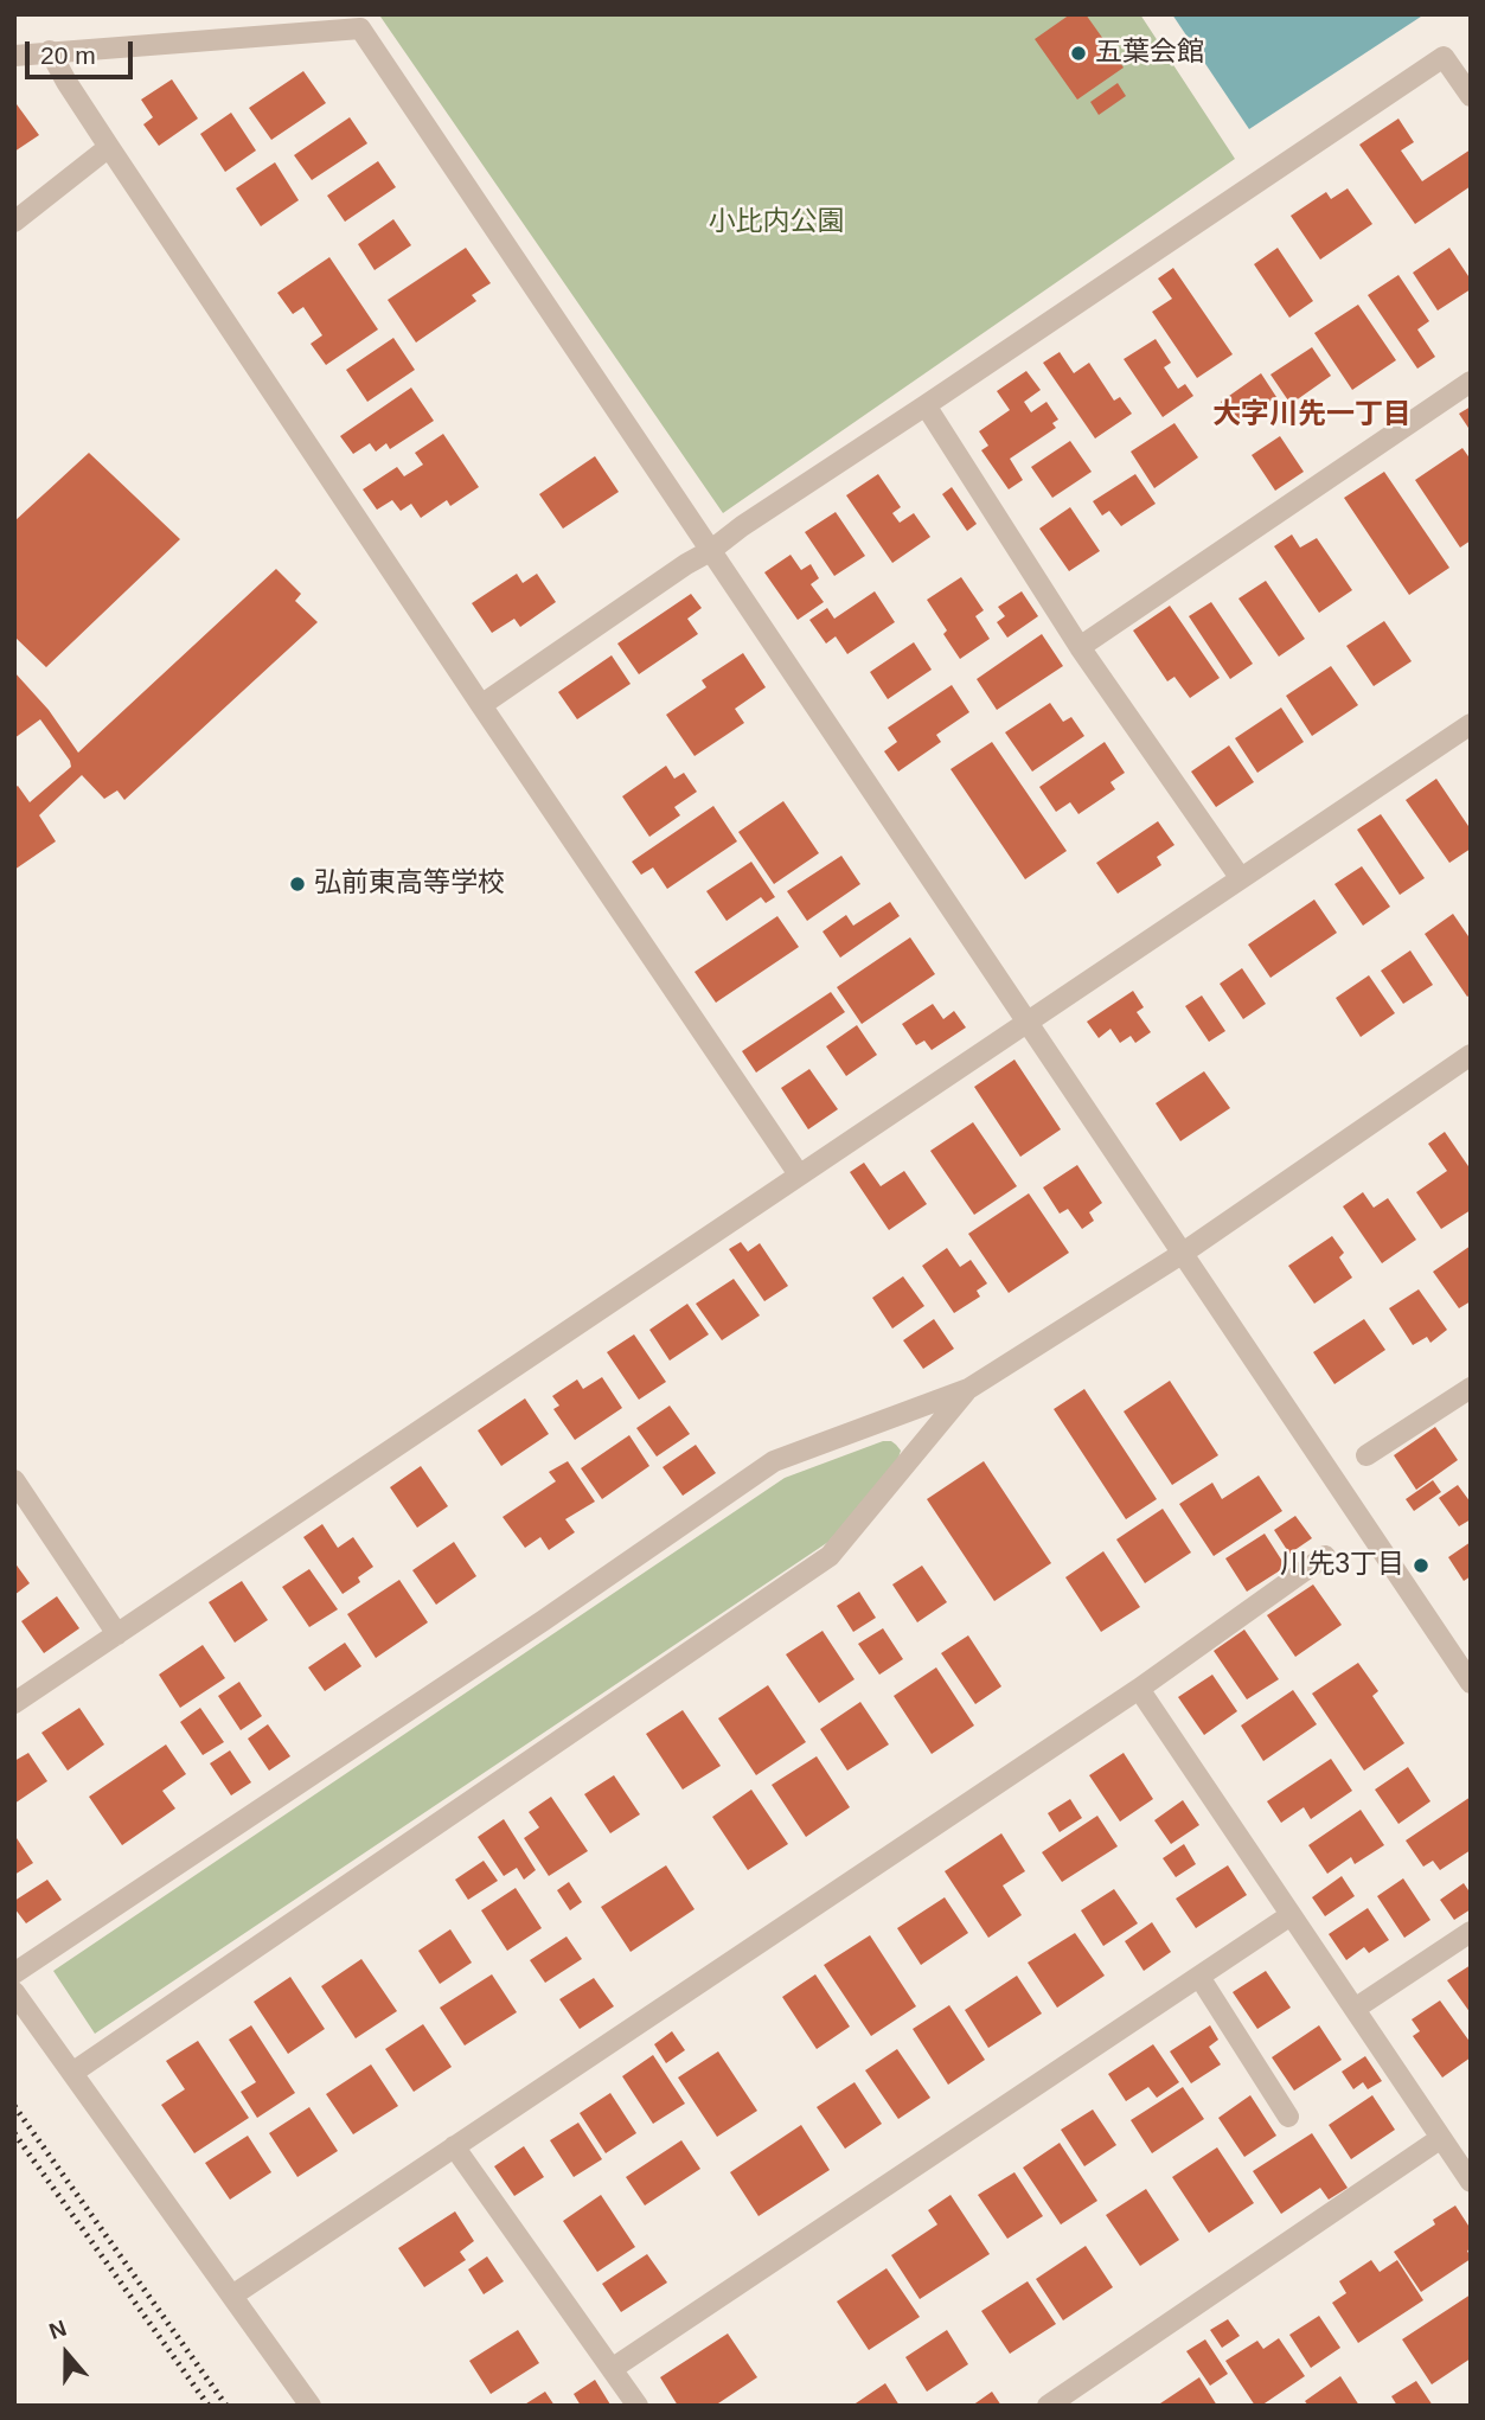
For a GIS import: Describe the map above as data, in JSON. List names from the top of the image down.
{
  "districts": ["大字川先一丁目"],
  "parks": ["小比内公園"],
  "places": ["五葉会館", "弘前東高等学校", "川先3丁目"],
  "scale_bar": "20 m",
  "north": "top"
}
